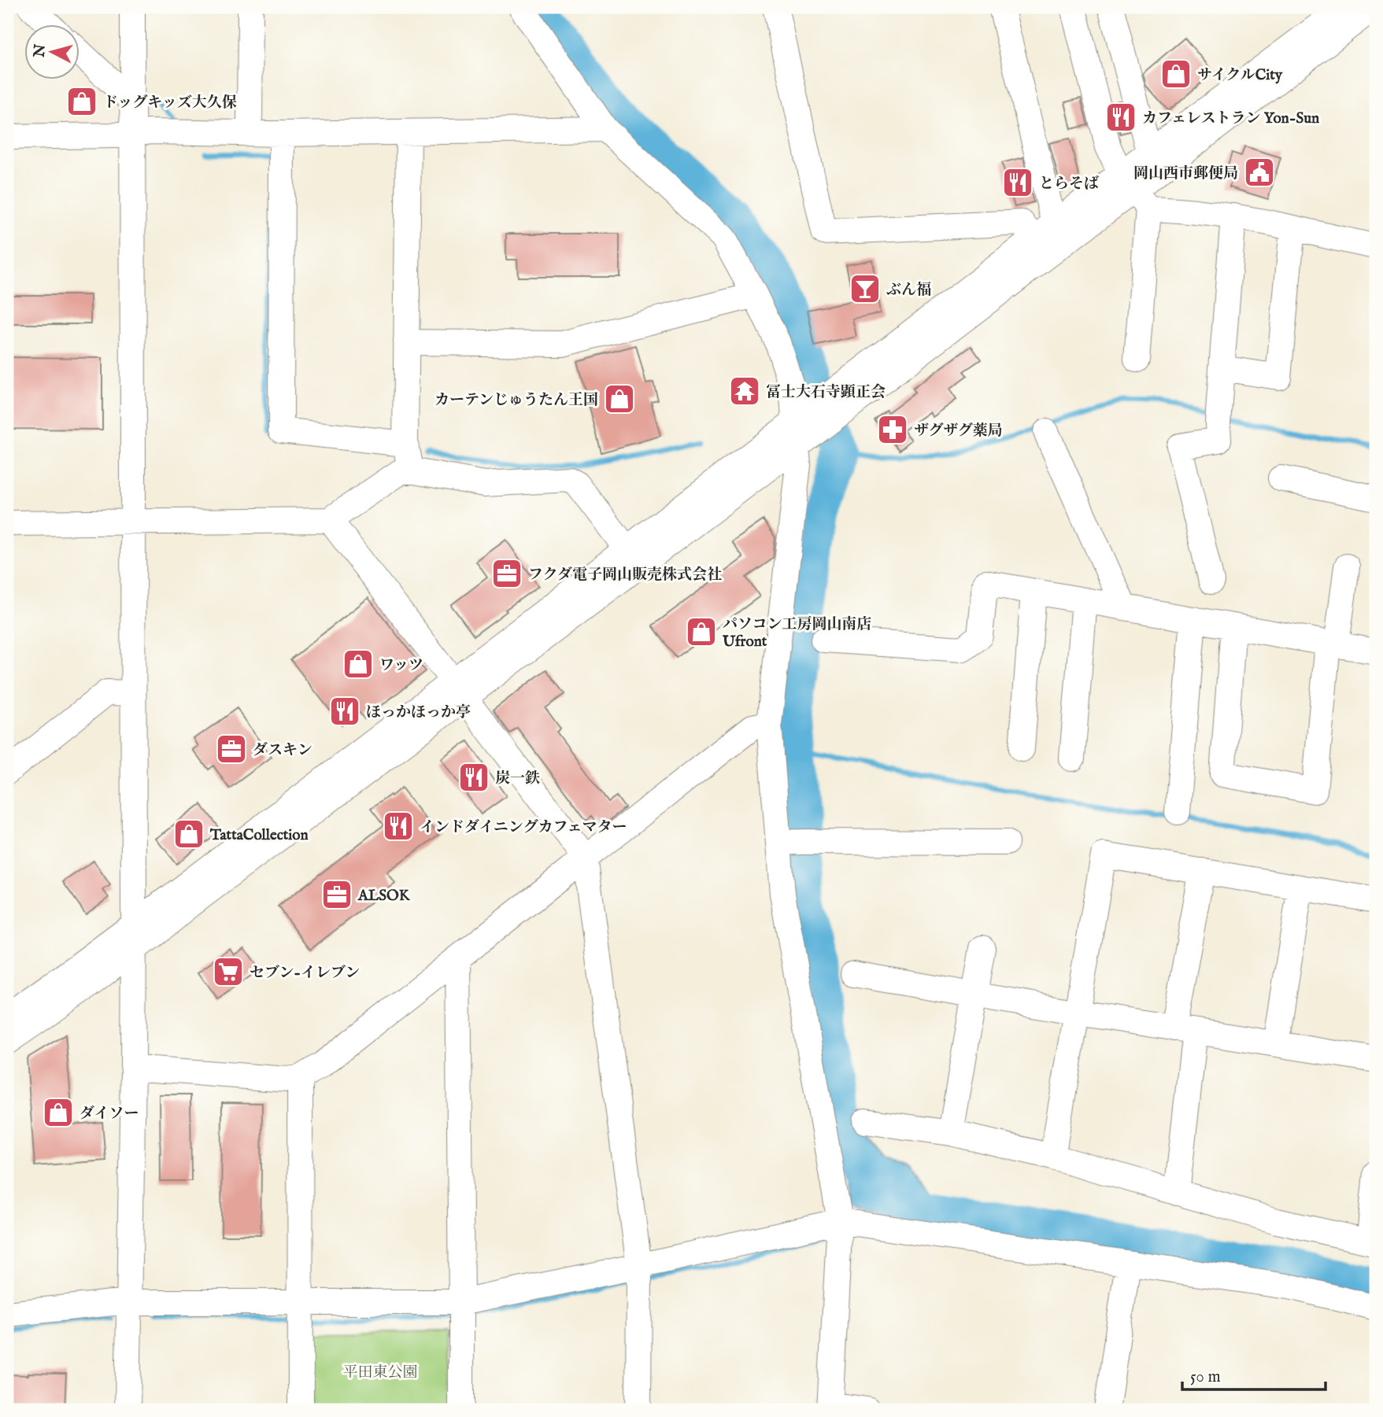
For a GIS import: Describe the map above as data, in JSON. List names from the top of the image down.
{
  "parks": ["平田東公園"],
  "places": {
    "shop": [
      "サイクルCity",
      "ドッグキッズ大久保",
      "カーテンじゅうたん王国",
      "パソコン工房岡山南店 Ufront",
      "ワッツ",
      "TattaCollection",
      "ダイソー"
    ],
    "restaurant": [
      "カフェレストラン Yon-Sun",
      "とらそば",
      "ほっかほっか亭",
      "炭一鉄",
      "インドダイニングカフェマター"
    ],
    "public building": ["岡山西市郵便局"],
    "bar": ["ぶん福"],
    "temple": ["冨士大石寺顕正会"],
    "pharmacy": ["ザグザグ薬局"],
    "office": ["フクダ電子岡山販売株式会社", "ダスキン", "ALSOK"],
    "supermarket": ["セブン-イレブン"]
  },
  "scale_bar": "50 m",
  "north": "left"
}
